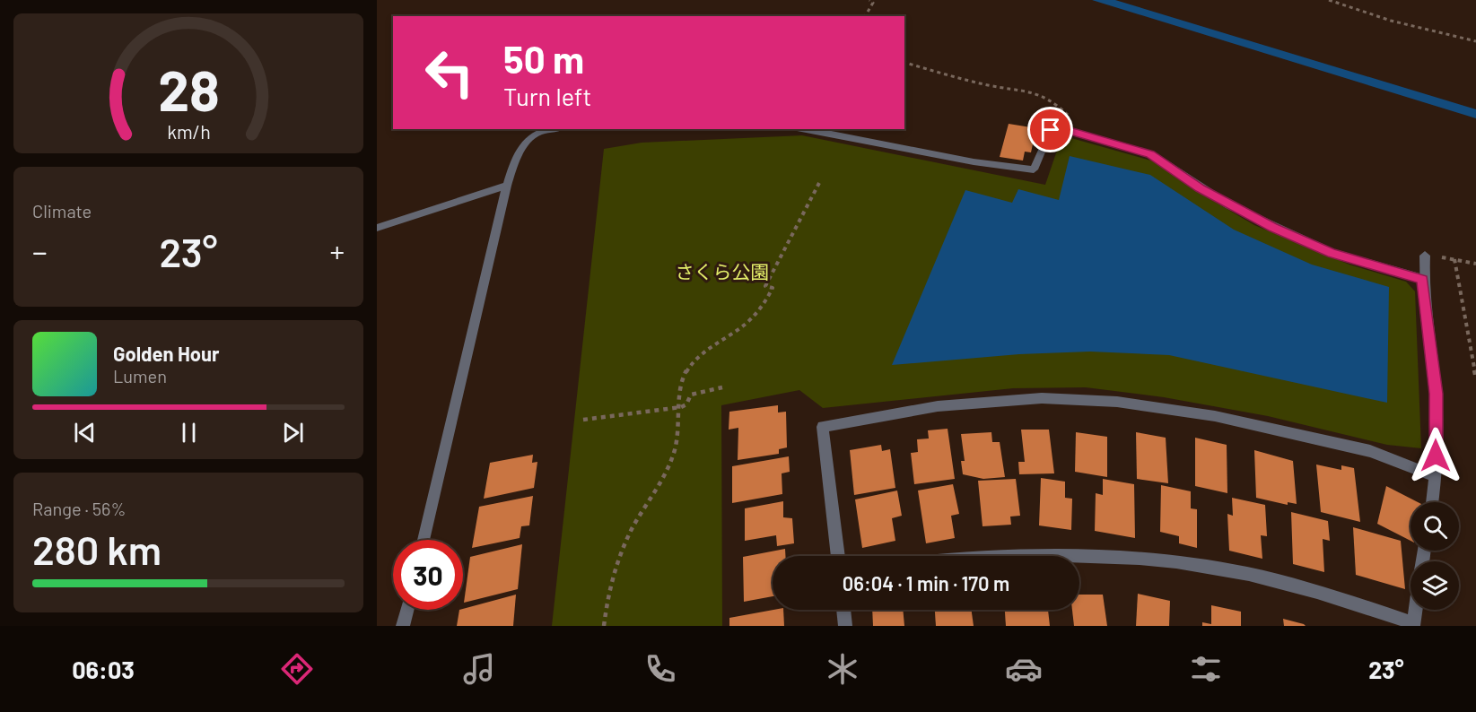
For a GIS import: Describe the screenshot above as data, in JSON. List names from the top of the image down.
{
  "parks": ["さくら公園"],
  "page": {
    "turn": ["50 m", "Turn left"],
    "tile": [
      "Climate",
      ["Range · 56%", "280 km"]
    ],
    "heat": ["−", "23°", "+"],
    "song": ["Golden Hour", "Lumen"],
    "limit": "30",
    "trip": "06:04 · 1 min · 170 m",
    "tabs": ["06:03", "23°"],
    "gauge": ["28", "km/h"]
  }
}
